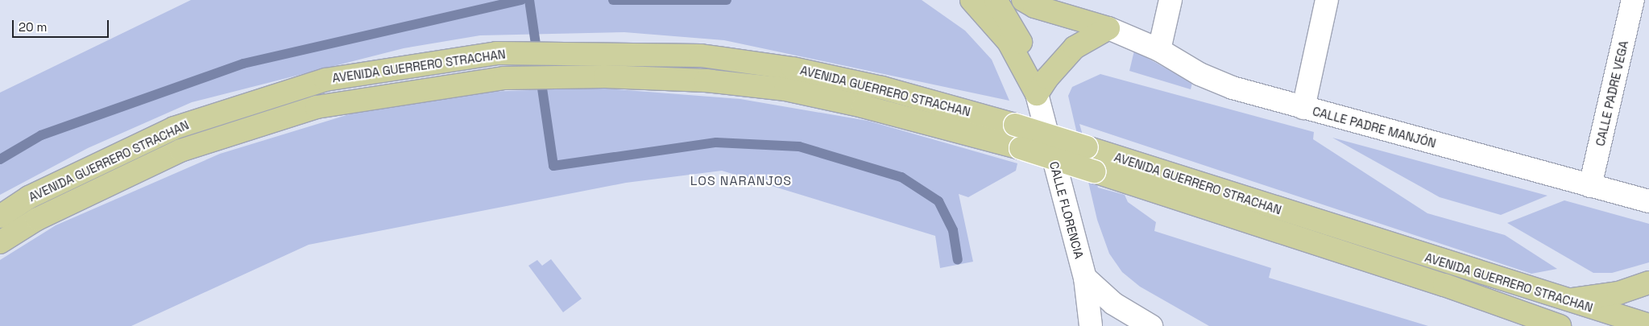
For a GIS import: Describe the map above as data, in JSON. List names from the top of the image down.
{
  "streets": {
    "main road": ["AVENIDA GUERRERO STRACHAN"],
    "street": ["CALLE PADRE VEGA", "CALLE PADRE MANJÓN", "CALLE FLORENCIA"]
  },
  "crossings": [
    ["CALLE PADRE VEGA", "CALLE PADRE MANJÓN"]
  ],
  "districts": ["LOS NARANJOS"],
  "scale_bar": "20 m"
}
